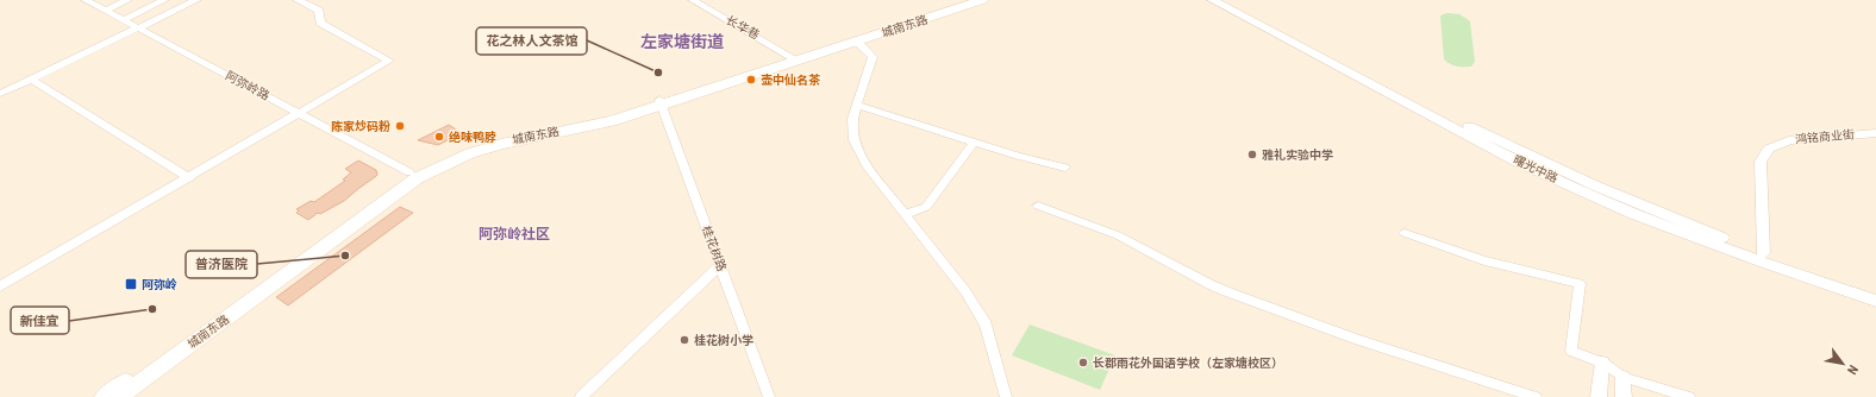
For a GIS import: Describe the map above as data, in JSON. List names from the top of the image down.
{
  "streets": {
    "main road": ["城南东路"],
    "street": [
      "长华巷",
      "阿弥岭路",
      "鸿铭商业街",
      "曙光中路",
      "桂花树路"
    ]
  },
  "crossings": [
    ["城南东路", "长华巷"],
    ["城南东路", "阿弥岭路"],
    ["城南东路", "桂花树路"],
    ["鸿铭商业街", "曙光中路"]
  ],
  "districts": ["左家塘街道", "阿弥岭社区"],
  "places": {
    "other": [
      "花之林人文茶馆",
      "壶中仙名茶",
      "陈家炒码粉",
      "绝味鸭脖",
      "雅礼实验中学",
      "普济医院",
      "新佳宜",
      "桂花树小学",
      "长郡雨花外国语学校（左家塘校区）"
    ],
    "transit": ["阿弥岭"]
  },
  "north": "bottom right"
}
